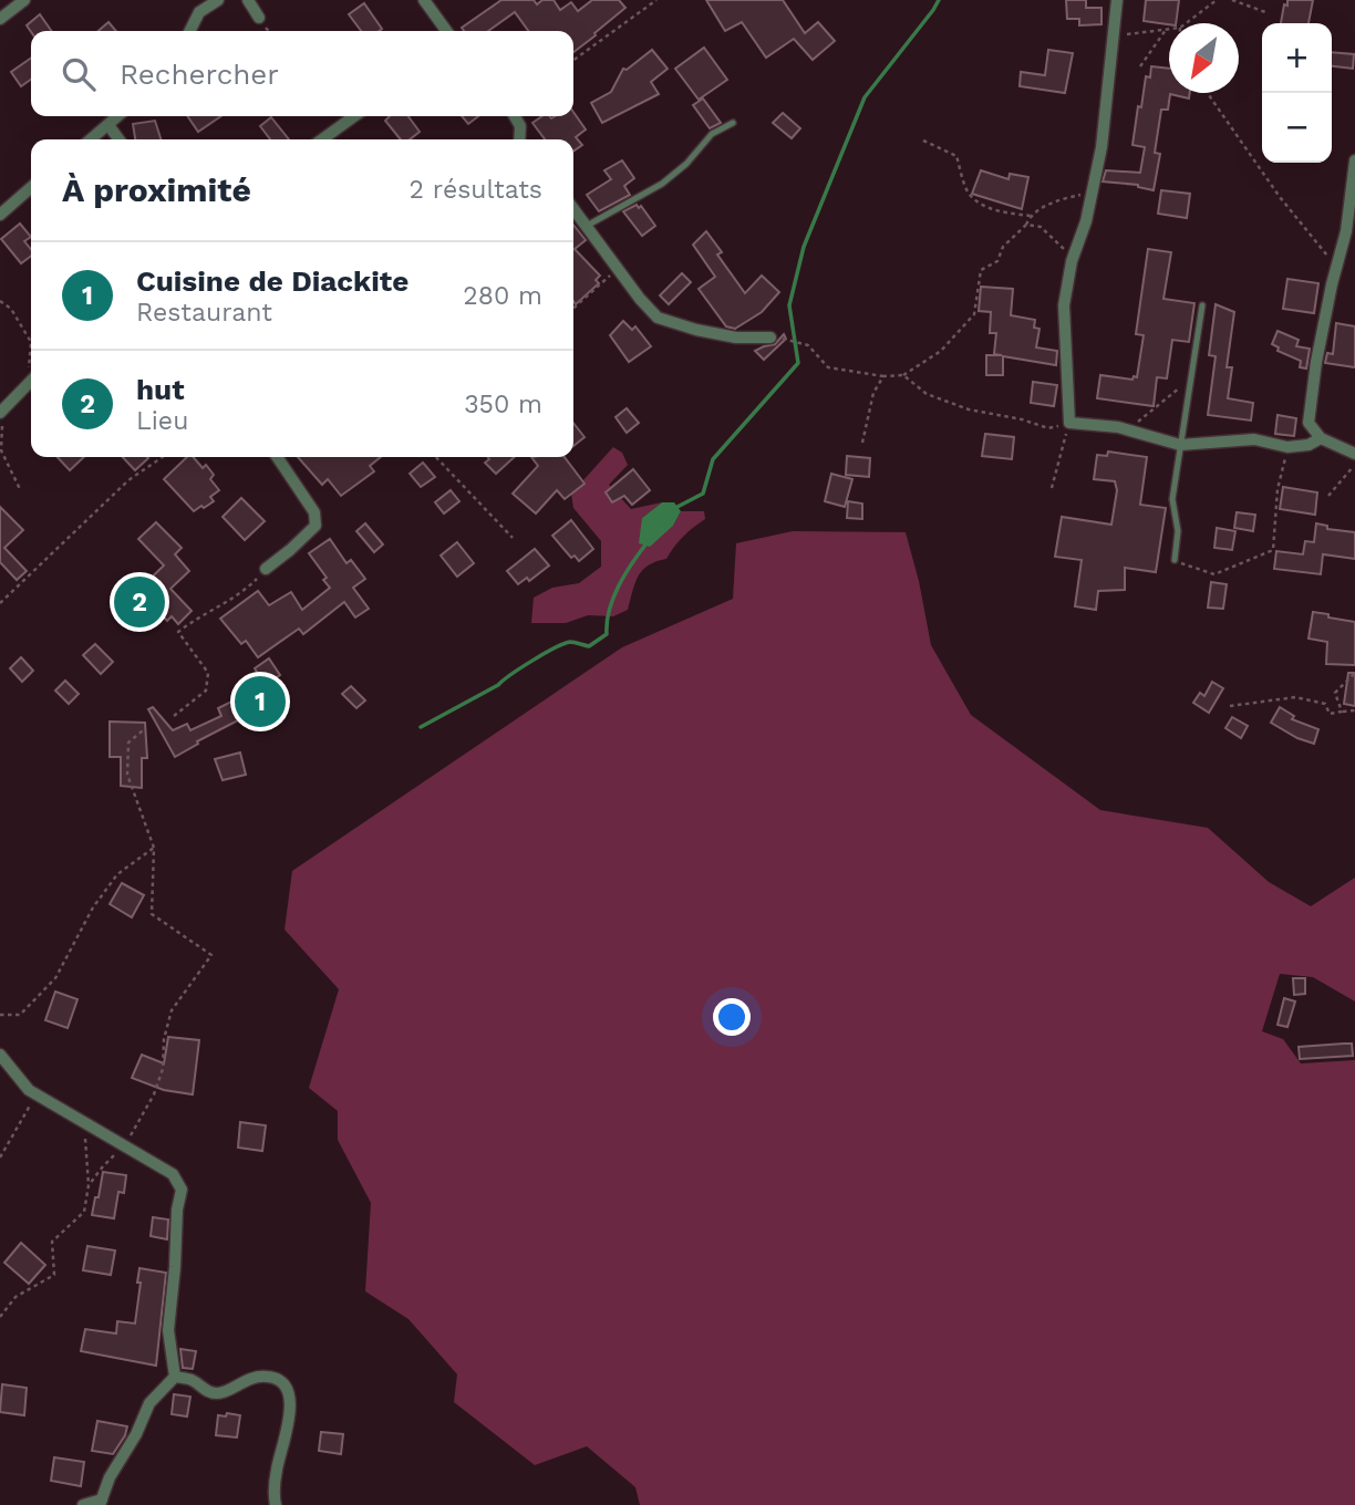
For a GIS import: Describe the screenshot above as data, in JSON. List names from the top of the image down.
{
  "north": "bottom left",
  "page": {
    "map_buttons": ["+", "−"],
    "search": "Rechercher",
    "heading": ["À proximité", "2 résultats"],
    "list": [
      {
        "mark": "1",
        "name": "Cuisine de Diackite",
        "note": "Restaurant",
        "value": "280 m"
      },
      {
        "mark": "2",
        "name": "hut",
        "note": "Lieu",
        "value": "350 m"
      }
    ],
    "pins": ["2", "1"]
  }
}
